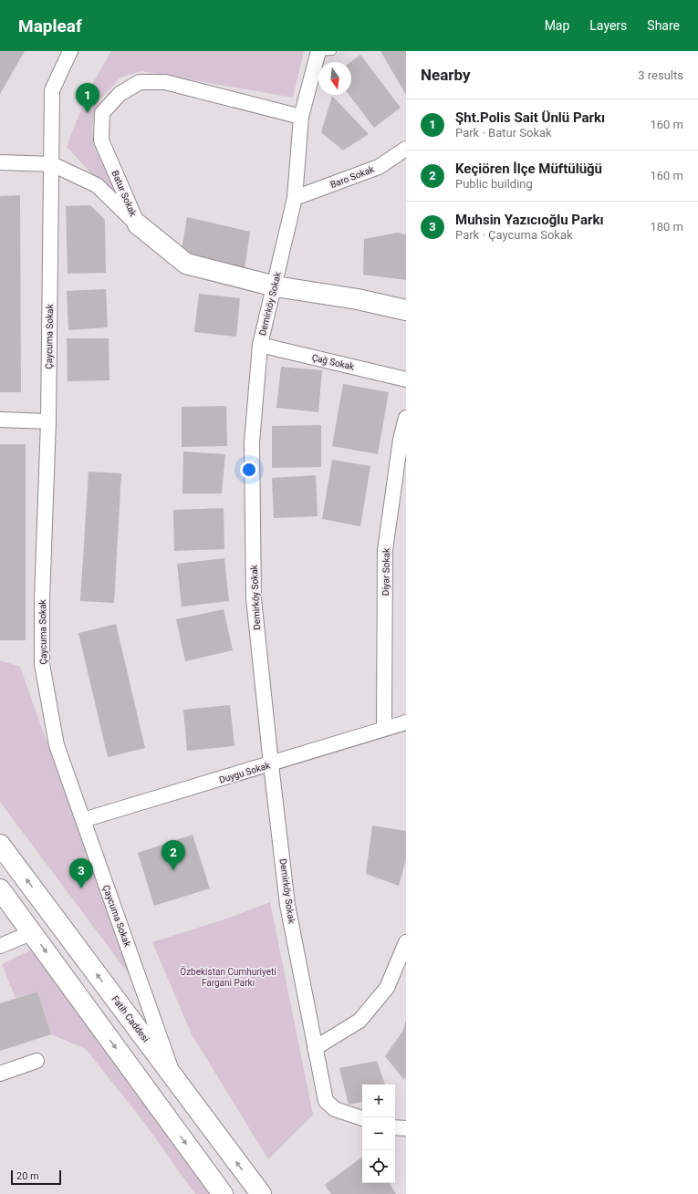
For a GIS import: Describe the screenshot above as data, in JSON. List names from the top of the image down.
{
  "streets": {
    "main road": ["Batur Sokak", "Fatih Caddesi"],
    "street": [
      "Baro Sokak",
      "Demirköy Sokak",
      "Çaycuma Sokak",
      "Çağ Sokak",
      "Diyar Sokak",
      "Duygu Sokak"
    ]
  },
  "crossings": [
    ["Baro Sokak", "Demirköy Sokak"],
    ["Batur Sokak", "Demirköy Sokak"],
    ["Demirköy Sokak", "Çağ Sokak"],
    ["Demirköy Sokak", "Duygu Sokak"],
    ["Çaycuma Sokak", "Duygu Sokak"],
    ["Çaycuma Sokak", "Fatih Caddesi"],
    ["Diyar Sokak", "Duygu Sokak"]
  ],
  "parks": ["Özbekistan Cumhuriyeti Fargani Parkı"],
  "scale_bar": "20 m",
  "north": "bottom",
  "page": {
    "header": "Mapleaf",
    "nav": ["Map", "Layers", "Share"],
    "heading": ["Nearby", "3 results"],
    "pins": ["1", "2", "3"],
    "list": [
      {
        "mark": "1",
        "name": "Şht.Polis Sait Ünlü Parkı",
        "note": "Park · Batur Sokak",
        "value": "160 m"
      },
      {
        "mark": "2",
        "name": "Keçiören İlçe Müftülüğü",
        "note": "Public building",
        "value": "160 m"
      },
      {
        "mark": "3",
        "name": "Muhsin Yazıcıoğlu Parkı",
        "note": "Park · Çaycuma Sokak",
        "value": "180 m"
      }
    ],
    "map_buttons": ["+", "−"],
    "scale": "20 m"
  }
}
